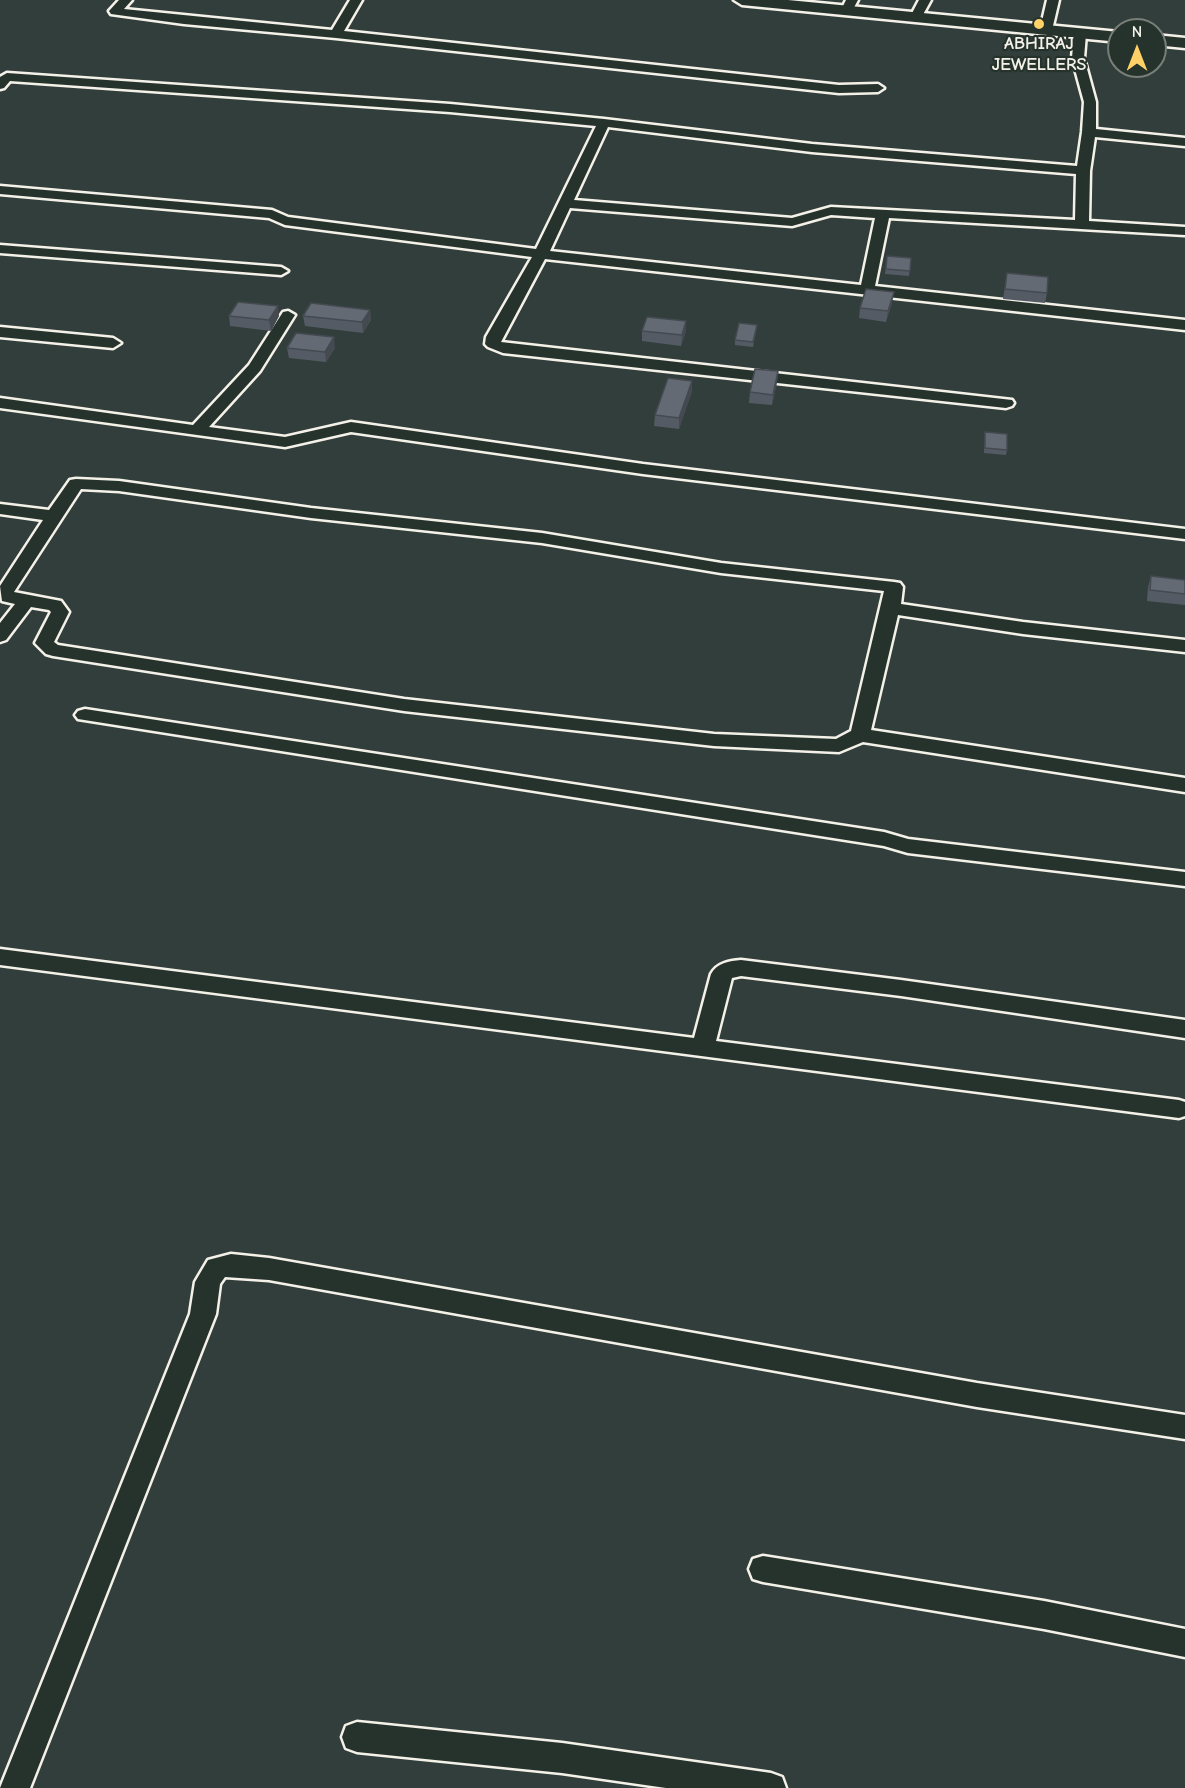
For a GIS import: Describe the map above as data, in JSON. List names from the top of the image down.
{
  "places": ["ABHIRAJ JEWELLERS"],
  "north": "top"
}
